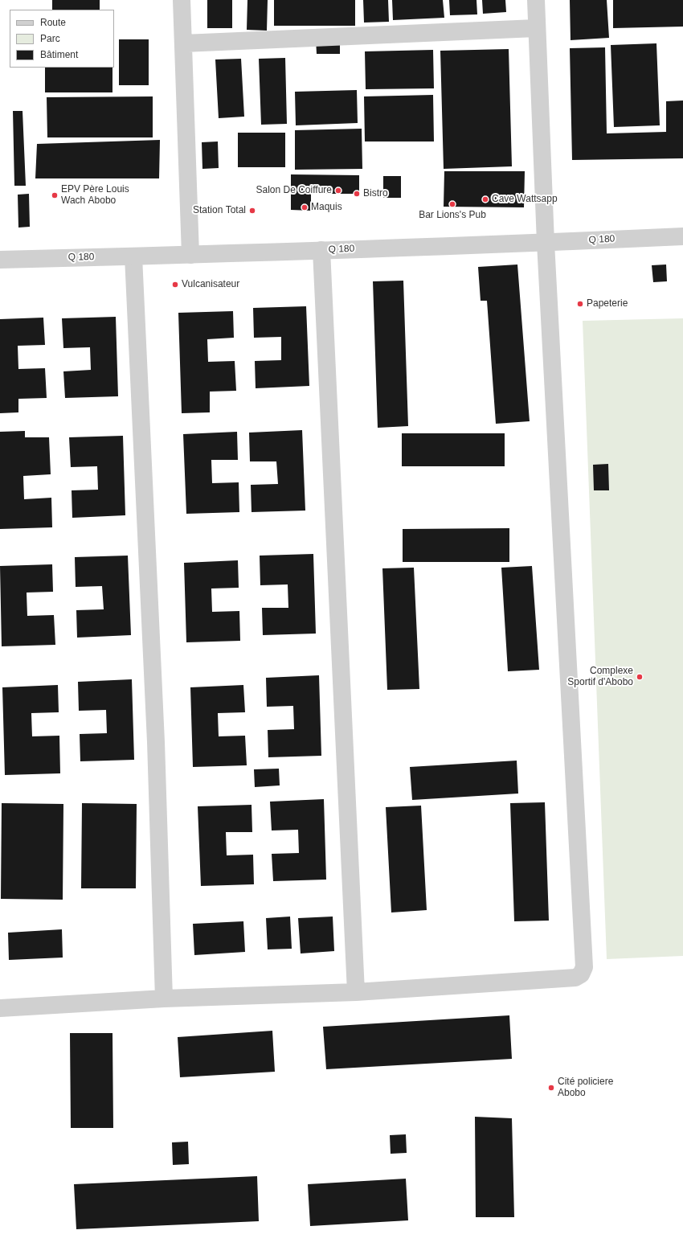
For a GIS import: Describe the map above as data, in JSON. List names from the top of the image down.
{
  "streets": {
    "street": ["Q 180"]
  },
  "places": [
    "Salon De Coiffure",
    "Bistro",
    "EPV Père Louis Wach Abobo",
    "Cave Wattsapp",
    "Bar Lions's Pub",
    "Maquis",
    "Station Total",
    "Vulcanisateur",
    "Papeterie",
    "Complexe Sportif d'Abobo",
    "Cité policiere Abobo"
  ],
  "legend": ["Route", "Parc", "Bâtiment"]
}
